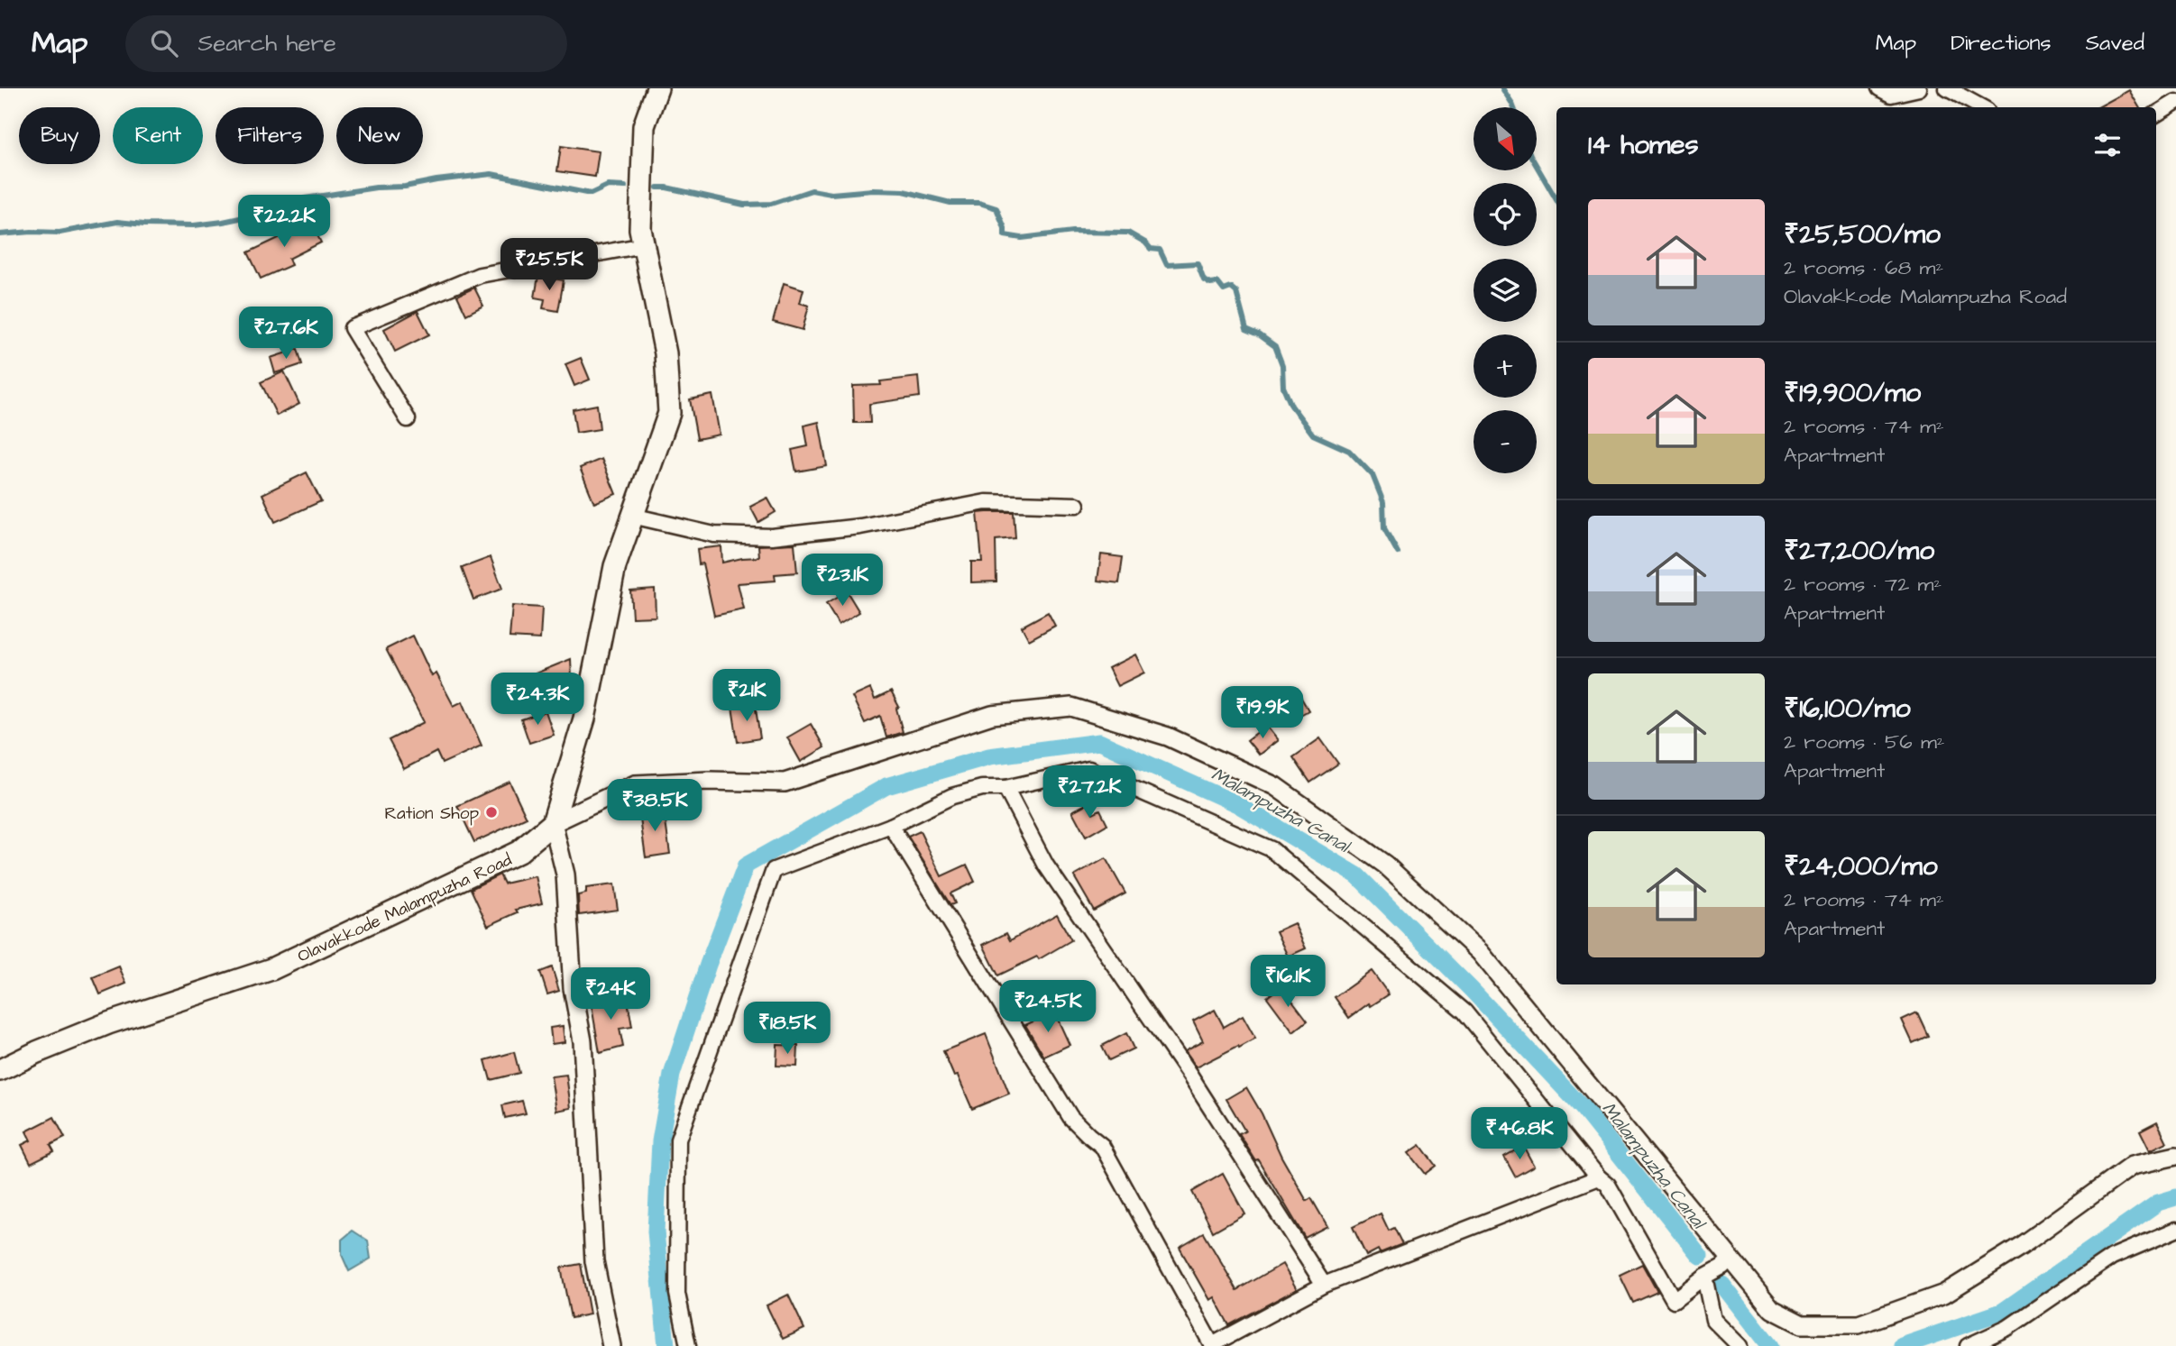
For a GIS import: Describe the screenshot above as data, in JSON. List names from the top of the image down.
{
  "streets": {
    "main road": ["Olavakkode Malampuzha Road"]
  },
  "water": ["Malampuzha Canal"],
  "places": ["Ration Shop"],
  "north": "bottom right",
  "page": {
    "header": "Map",
    "search": "Search here",
    "nav": ["Map", "Directions", "Saved"],
    "map_buttons": ["+", "−"],
    "chip": [
      "Buy",
      "Rent",
      "Filters",
      "New"
    ],
    "heading": "14 homes",
    "list": [
      {
        "name": "₹25,500/mo",
        "note": "2 rooms · 68 m² · Olavakkode Malampuzha Road"
      },
      {
        "name": "₹19,900/mo",
        "note": "2 rooms · 74 m² · Apartment"
      },
      {
        "name": "₹27,200/mo",
        "note": "2 rooms · 72 m² · Apartment"
      },
      {
        "name": "₹16,100/mo",
        "note": "2 rooms · 56 m² · Apartment"
      },
      {
        "name": "₹24,000/mo",
        "note": "2 rooms · 74 m² · Apartment"
      }
    ],
    "price": [
      "₹22.2K",
      "₹25.5K",
      "₹27.6K",
      "₹23.1K",
      "₹21K",
      "₹24.3K",
      "₹19.9K",
      "₹27.2K",
      "₹38.5K",
      "₹16.1K",
      "₹24K",
      "₹24.5K",
      "₹18.5K",
      "₹46.8K"
    ]
  }
}
